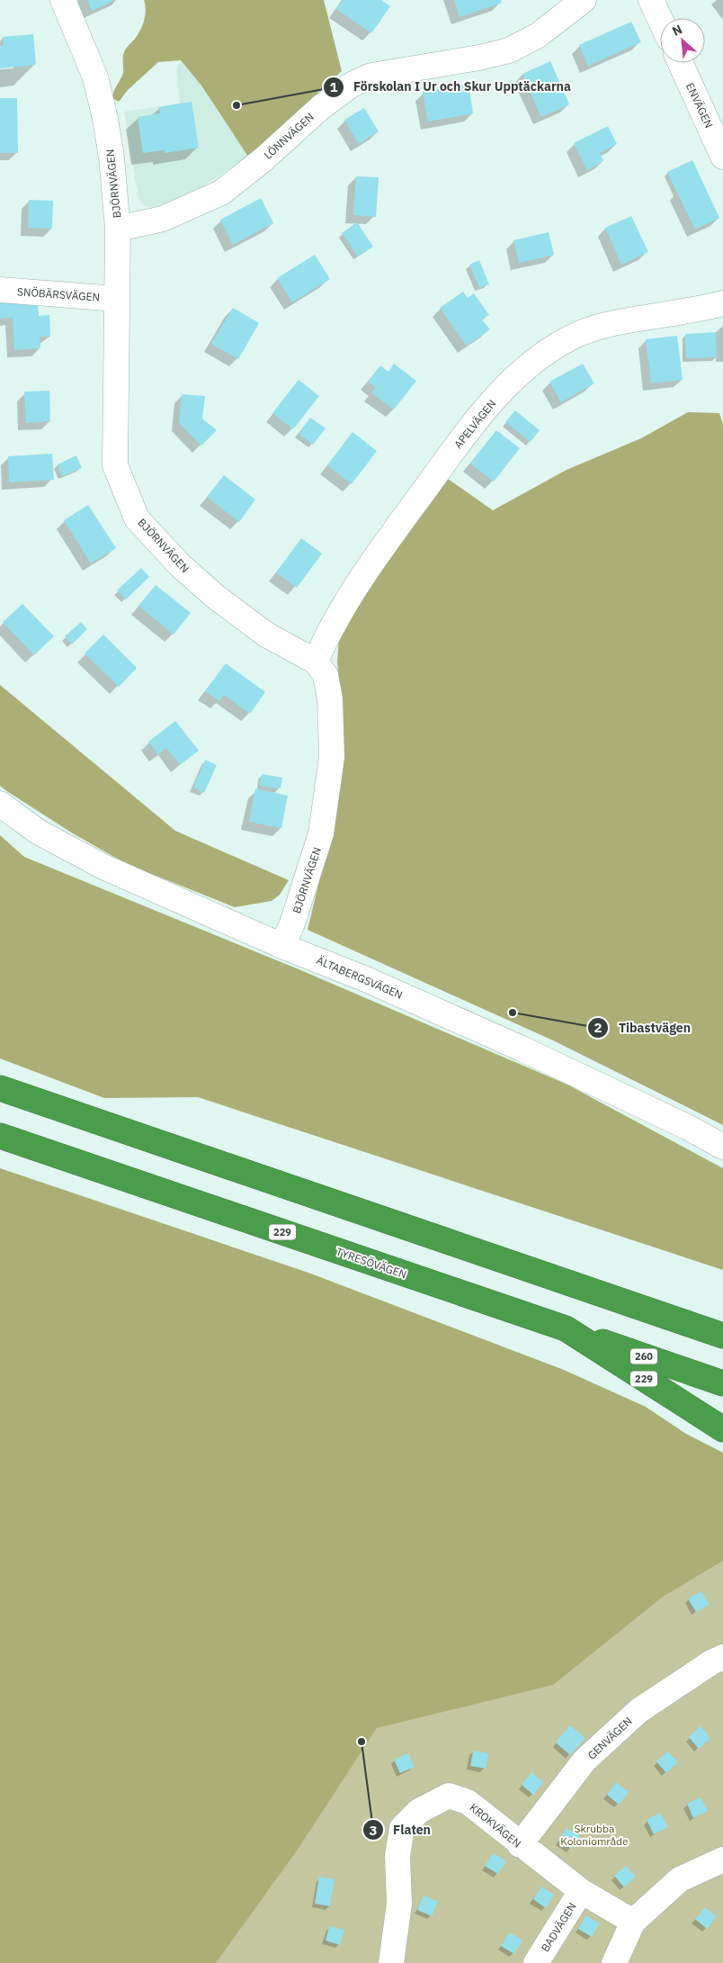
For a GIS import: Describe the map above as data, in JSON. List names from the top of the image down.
{
  "streets": {
    "highway": ["229", "TYRESÖVÄGEN", "260"],
    "street": [
      "ENVÄGEN",
      "LÖNNVÄGEN",
      "BJÖRNVÄGEN",
      "SNÖBÄRSVÄGEN",
      "APELVÄGEN",
      "ÄLTABERGSVÄGEN",
      "GENVÄGEN",
      "KROKVÄGEN",
      "BADVÄGEN"
    ]
  },
  "crossings": [
    ["LÖNNVÄGEN", "BJÖRNVÄGEN"],
    ["BJÖRNVÄGEN", "SNÖBÄRSVÄGEN"],
    ["BJÖRNVÄGEN", "APELVÄGEN"],
    ["BJÖRNVÄGEN", "ÄLTABERGSVÄGEN"],
    ["TYRESÖVÄGEN", "260"],
    ["GENVÄGEN", "KROKVÄGEN"],
    ["KROKVÄGEN", "BADVÄGEN"]
  ],
  "parks": ["Skrubba Koloniområde"],
  "places": ["Förskolan I Ur och Skur Upptäckarna", "Tibastvägen", "Flaten"],
  "north": "top left"
}
